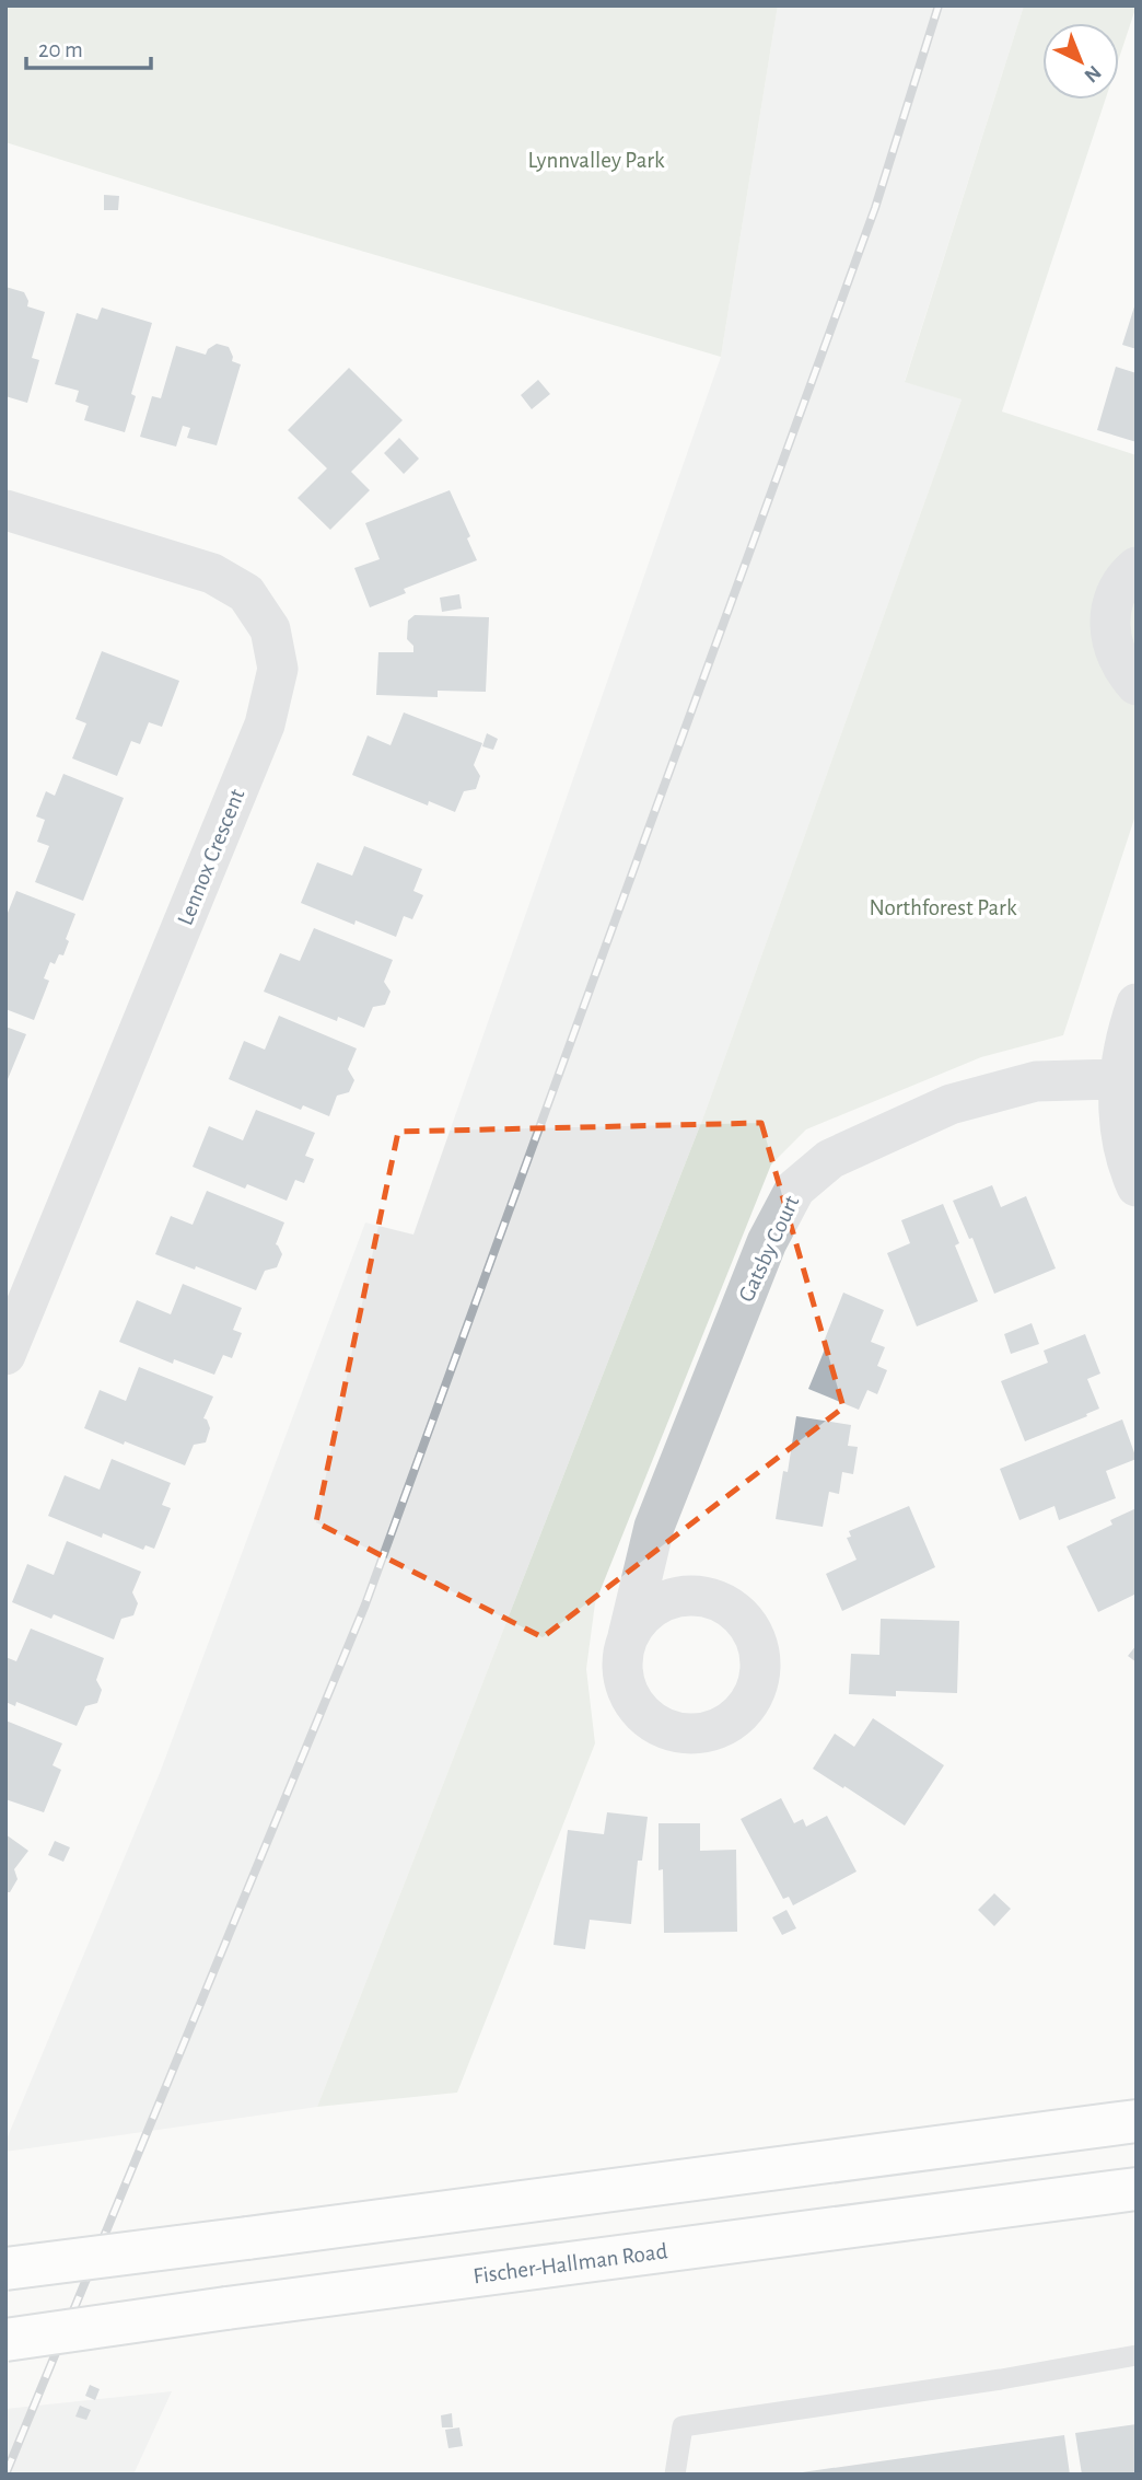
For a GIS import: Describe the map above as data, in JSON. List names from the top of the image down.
{
  "streets": {
    "main road": ["Fischer-Hallman Road"],
    "street": ["Lennox Crescent", "Gatsby Court"]
  },
  "parks": ["Lynnvalley Park", "Northforest Park"],
  "scale_bar": "20 m",
  "north": "bottom right"
}
